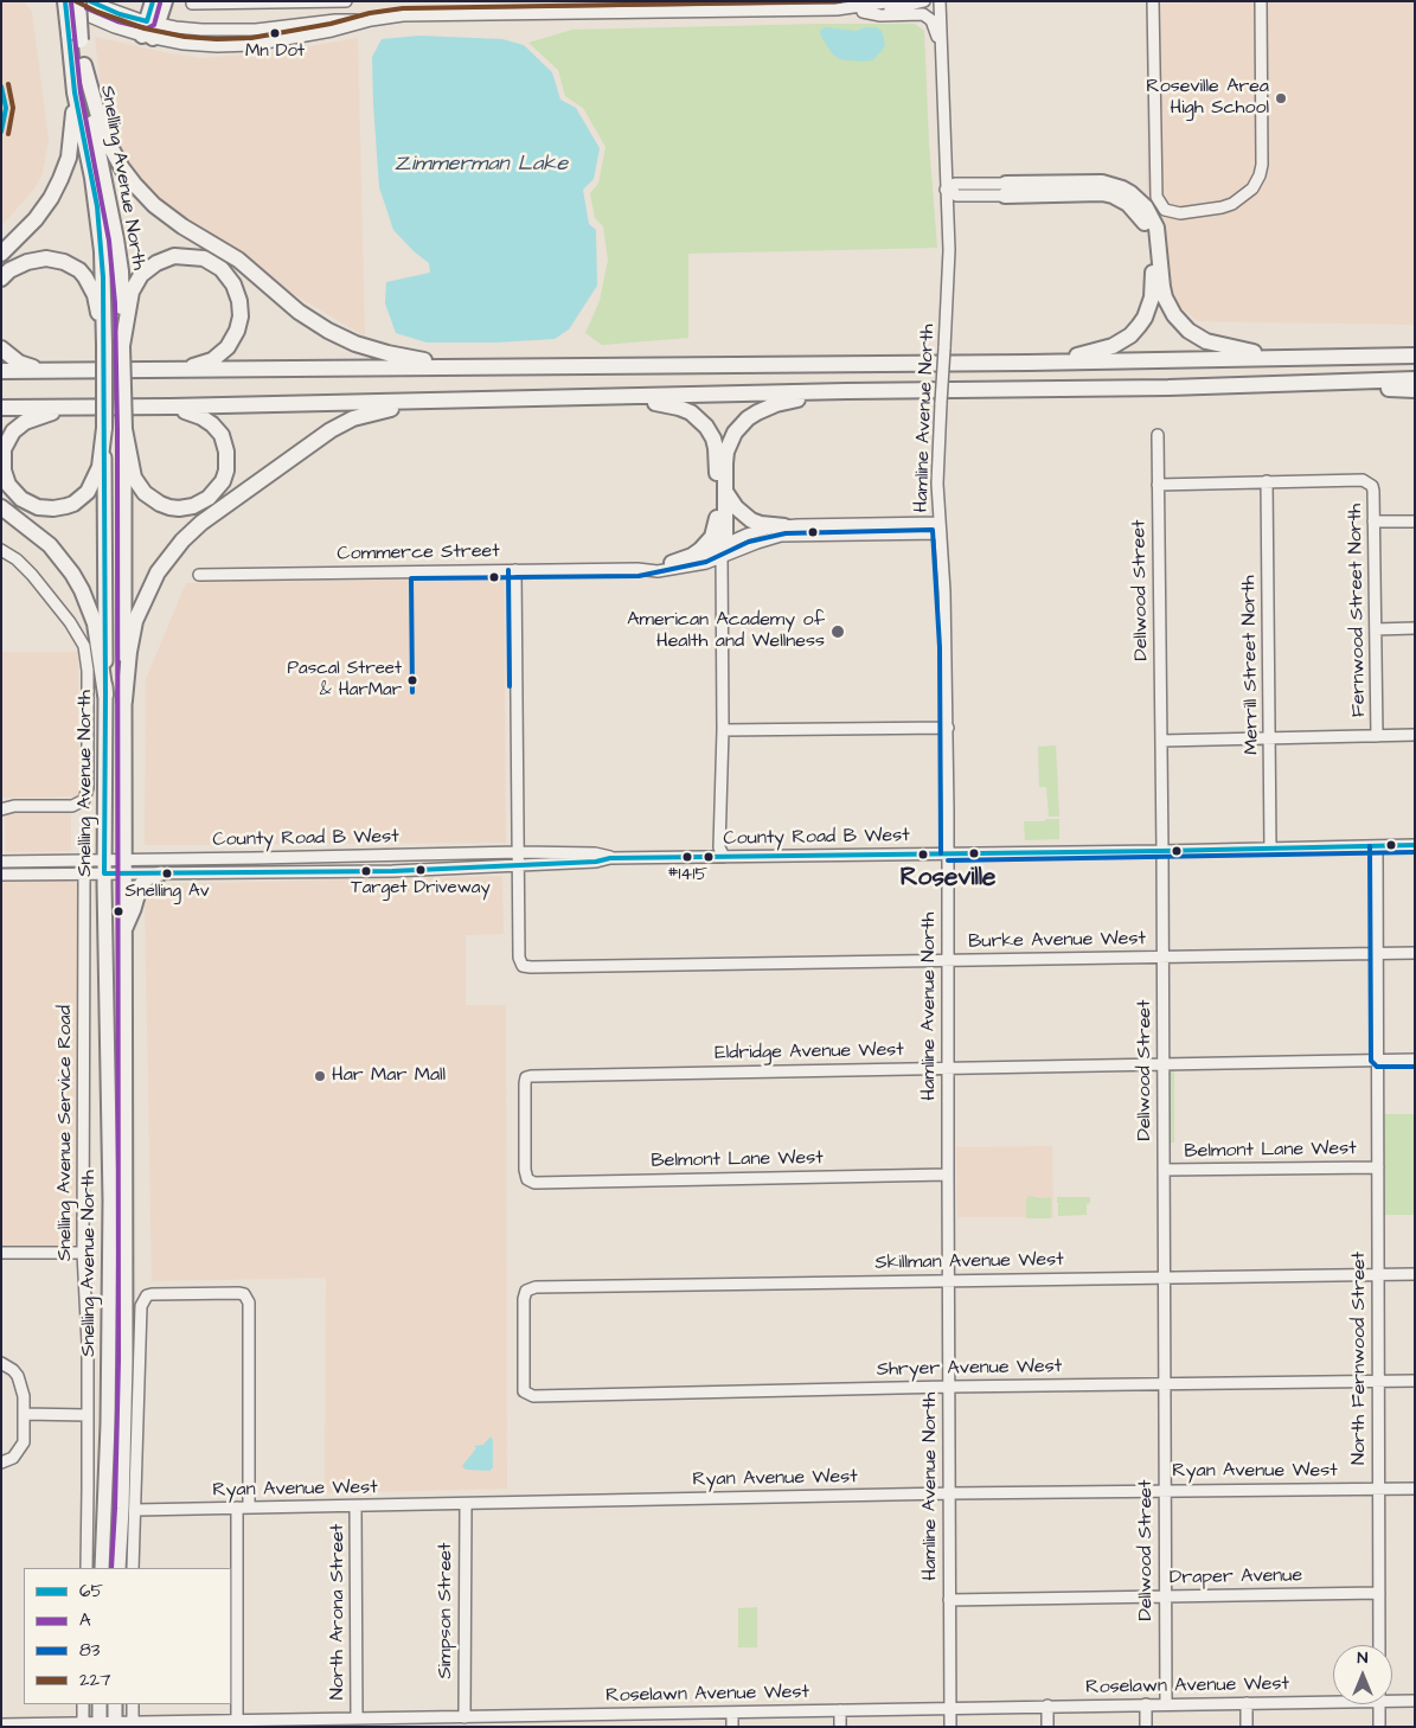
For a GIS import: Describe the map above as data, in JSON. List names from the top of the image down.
{
  "streets": {
    "highway": ["Snelling Avenue North"],
    "street": [
      "Hamline Avenue North",
      "Commerce Street",
      "Dellwood Street",
      "Fernwood Street North",
      "Merrill Street North",
      "County Road B West",
      "Burke Avenue West",
      "Eldridge Avenue West",
      "Snelling Avenue Service Road",
      "Belmont Lane West",
      "Skillman Avenue West",
      "North Fernwood Street",
      "Shryer Avenue West",
      "Ryan Avenue West",
      "Draper Avenue",
      "Simpson Street",
      "North Arona Street",
      "Roselawn Avenue West"
    ]
  },
  "crossings": [
    ["Snelling Avenue North", "County Road B West"],
    ["Hamline Avenue North", "Commerce Street"],
    ["Hamline Avenue North", "County Road B West"],
    ["Hamline Avenue North", "Burke Avenue West"],
    ["Hamline Avenue North", "Eldridge Avenue West"],
    ["Hamline Avenue North", "Belmont Lane West"],
    ["Hamline Avenue North", "Skillman Avenue West"],
    ["Hamline Avenue North", "Shryer Avenue West"],
    ["Hamline Avenue North", "Ryan Avenue West"],
    ["Hamline Avenue North", "Draper Avenue"],
    ["Hamline Avenue North", "Roselawn Avenue West"],
    ["Dellwood Street", "County Road B West"],
    ["Dellwood Street", "Burke Avenue West"],
    ["Dellwood Street", "Eldridge Avenue West"],
    ["Dellwood Street", "Belmont Lane West"],
    ["Dellwood Street", "Skillman Avenue West"],
    ["Dellwood Street", "Shryer Avenue West"],
    ["Dellwood Street", "Ryan Avenue West"],
    ["Dellwood Street", "Draper Avenue"],
    ["Dellwood Street", "Roselawn Avenue West"],
    ["Fernwood Street North", "Merrill Street North"],
    ["Merrill Street North", "County Road B West"],
    ["County Road B West", "Burke Avenue West"],
    ["County Road B West", "Snelling Avenue Service Road"],
    ["Eldridge Avenue West", "Belmont Lane West"],
    ["Eldridge Avenue West", "North Fernwood Street"],
    ["Belmont Lane West", "North Fernwood Street"],
    ["Skillman Avenue West", "North Fernwood Street"],
    ["Skillman Avenue West", "Shryer Avenue West"],
    ["North Fernwood Street", "Shryer Avenue West"],
    ["North Fernwood Street", "Ryan Avenue West"],
    ["North Fernwood Street", "Draper Avenue"],
    ["Ryan Avenue West", "Simpson Street"],
    ["Ryan Avenue West", "North Arona Street"],
    ["Simpson Street", "Roselawn Avenue West"],
    ["North Arona Street", "Roselawn Avenue West"]
  ],
  "districts": ["Roseville"],
  "water": ["Zimmerman Lake"],
  "places": [
    "Mn Dot",
    "Roseville Area High School",
    "American Academy of Health and Wellness",
    "Pascal Street & HarMar",
    "#1415",
    "Target Driveway",
    "Snelling Av",
    "Har Mar Mall"
  ],
  "lines": [
    "transit line 65",
    "transit line 227",
    "transit line A",
    "transit line 83"
  ],
  "legend": [
    "65",
    "A",
    "83",
    "227"
  ],
  "north": "top"
}
